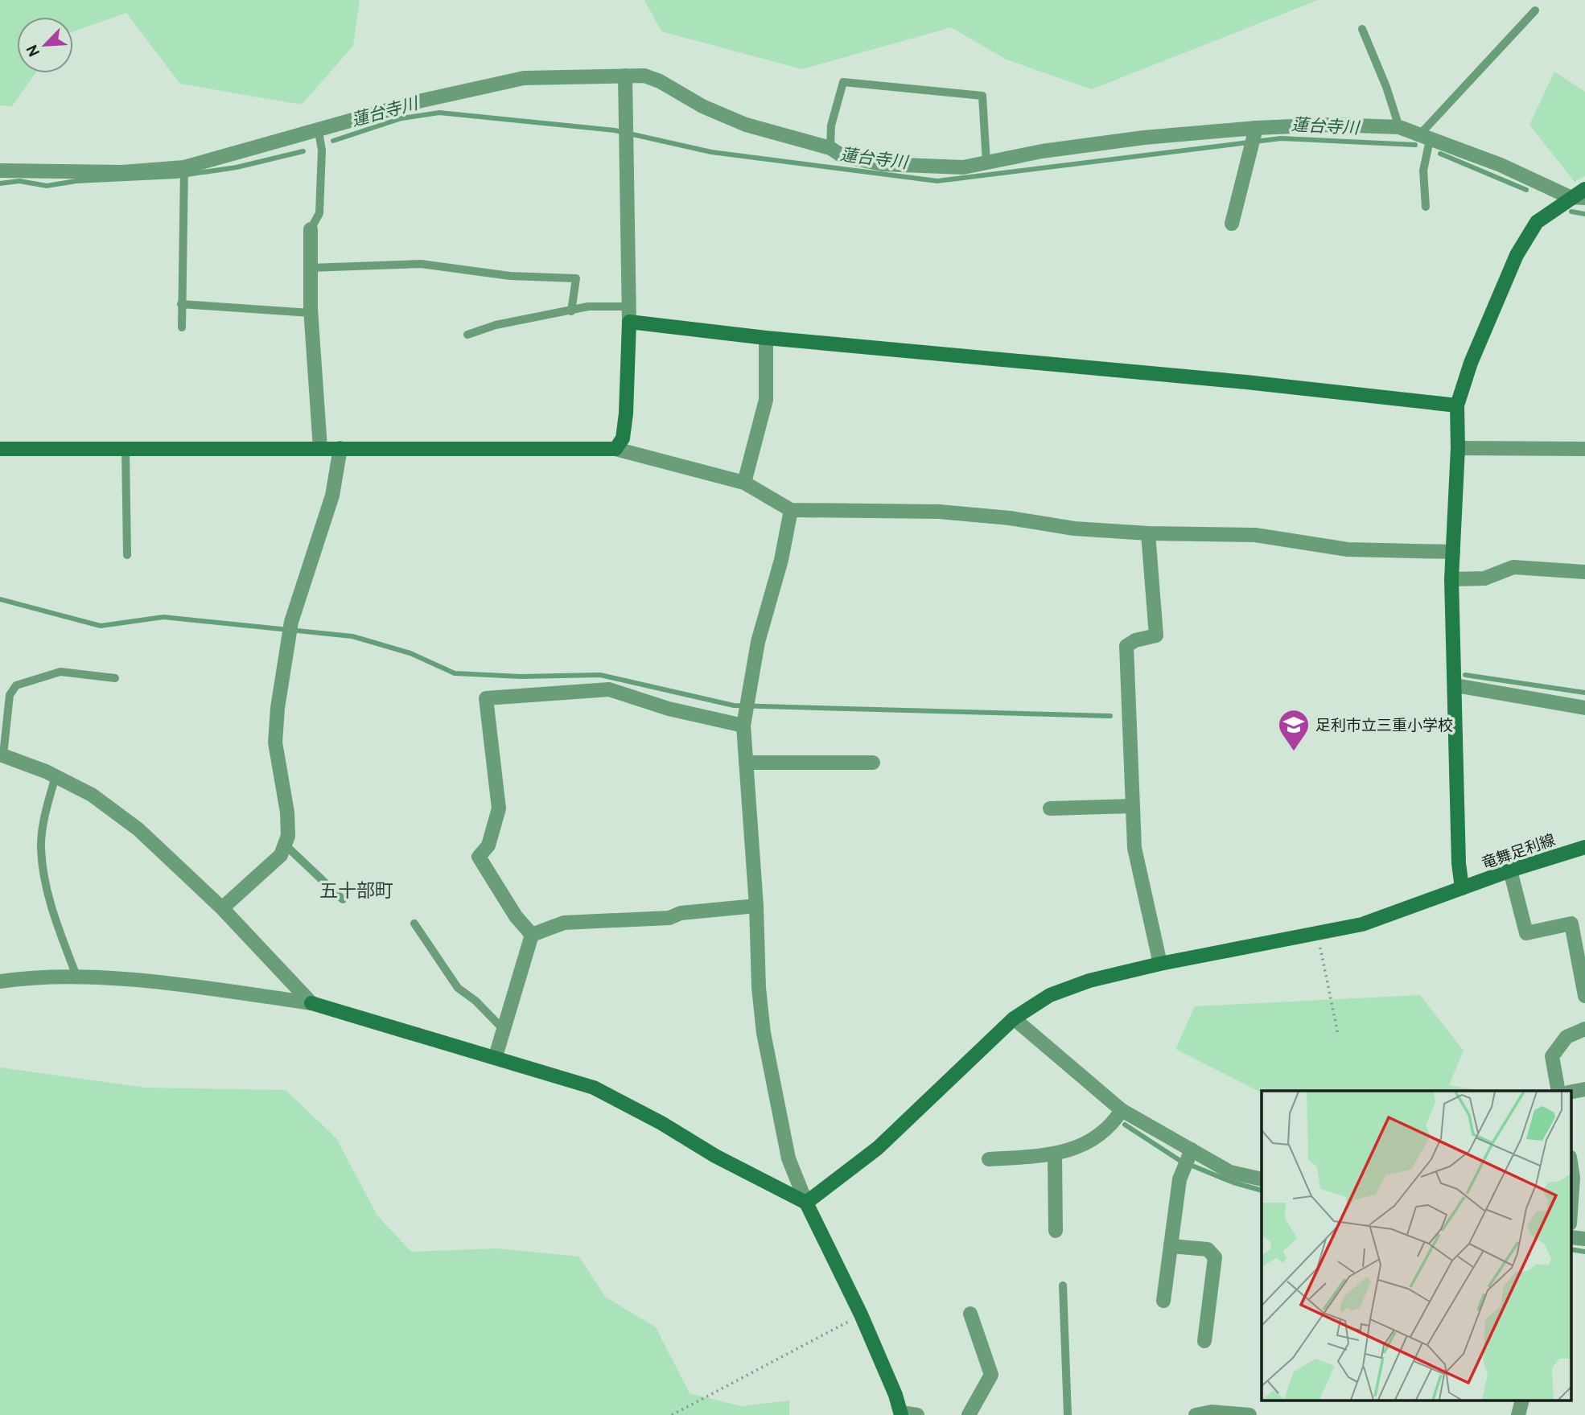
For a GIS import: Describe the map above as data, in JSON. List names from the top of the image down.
{
  "streets": {
    "street": ["竜舞足利線"]
  },
  "districts": ["五十部町"],
  "water": ["蓮台寺川"],
  "places": {
    "school or university": ["足利市立三重小学校"]
  },
  "north": "bottom left"
}
